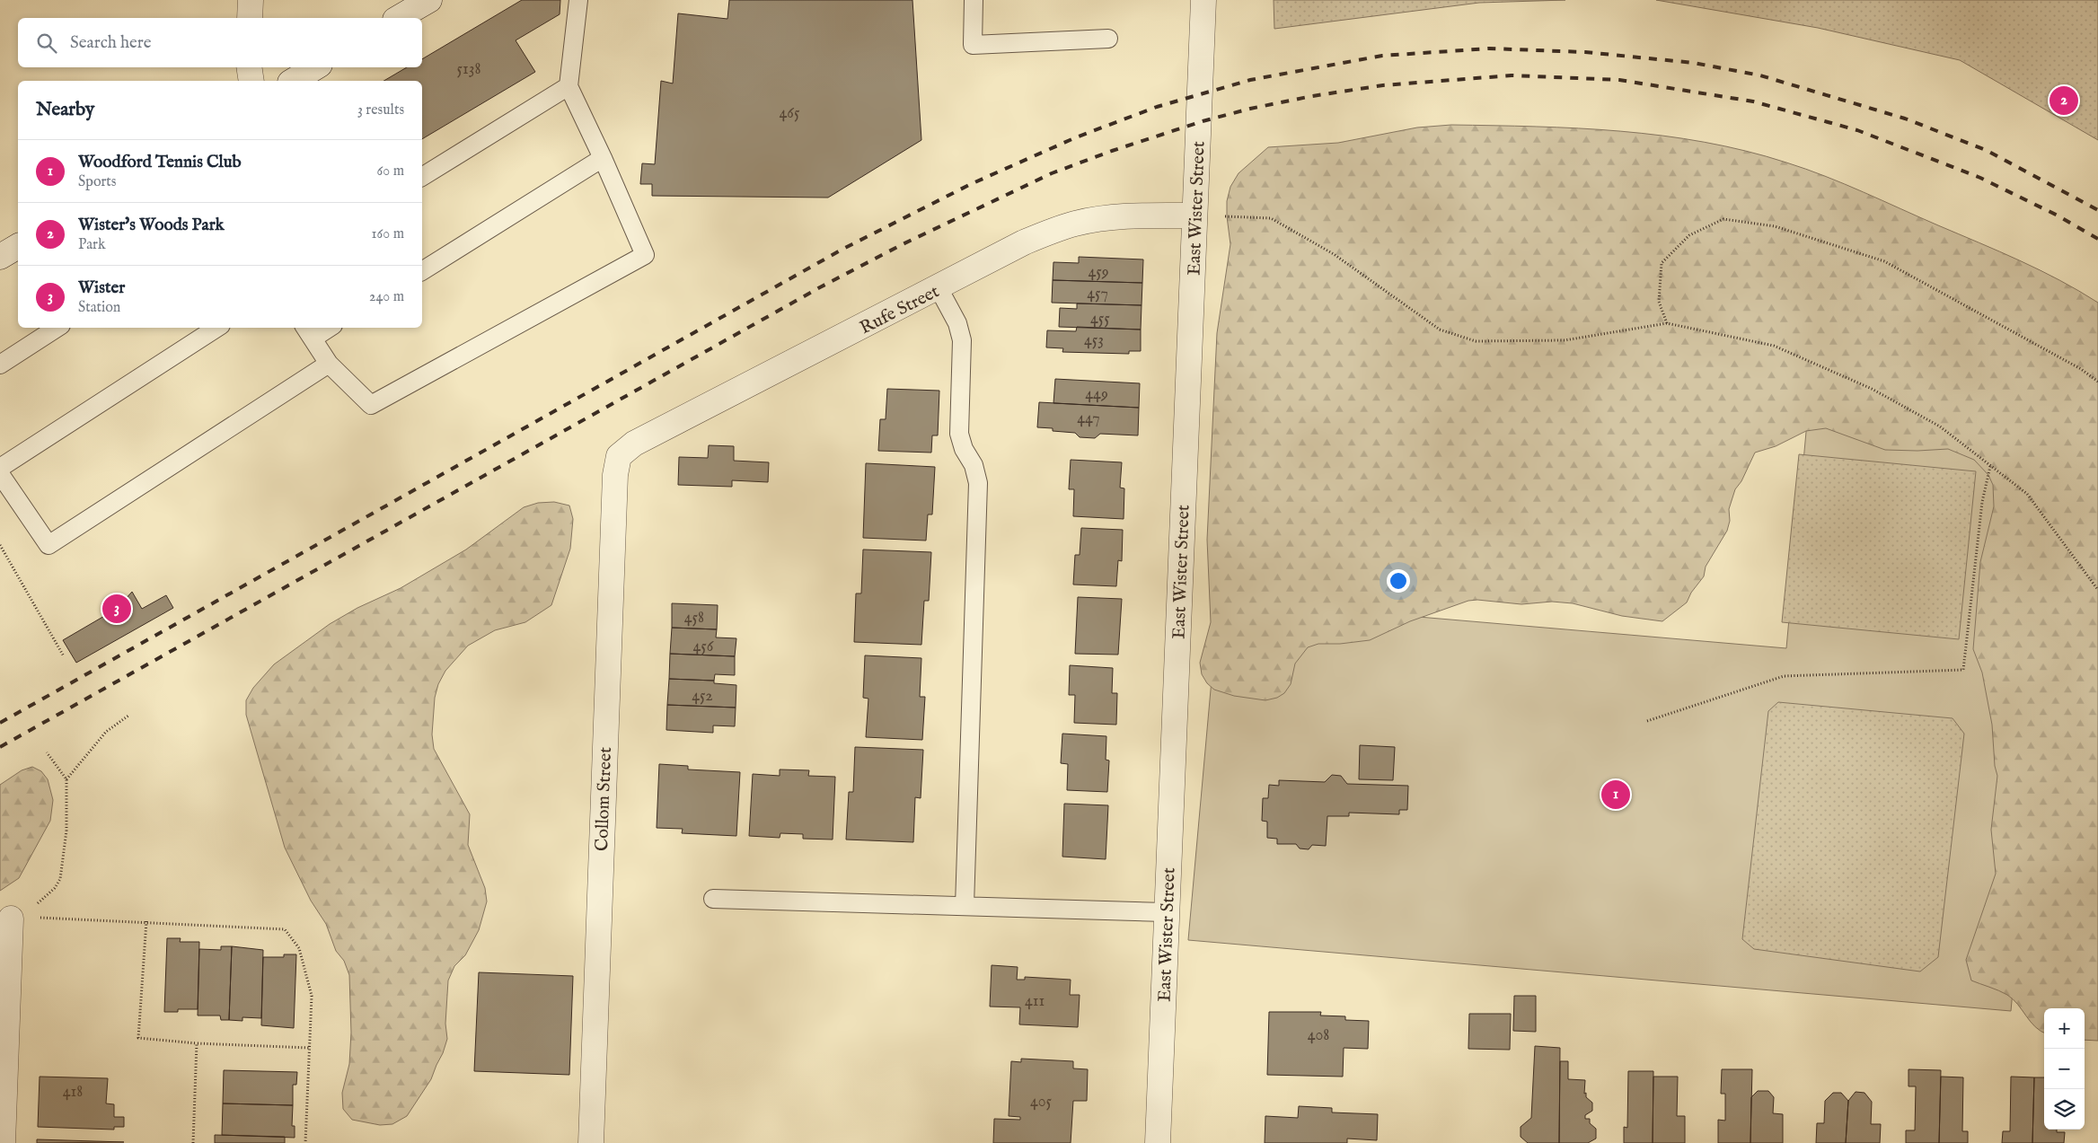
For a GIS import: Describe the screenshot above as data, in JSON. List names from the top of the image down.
{
  "streets": {
    "street": ["East Wister Street", "Rufe Street", "Collom Street"]
  },
  "crossings": [
    ["East Wister Street", "Rufe Street"],
    ["Rufe Street", "Collom Street"]
  ],
  "house_numbers": [
    "5138",
    "465",
    "459",
    "457",
    "455",
    "453",
    "449",
    "447",
    "458",
    "456",
    "452",
    "411",
    "408",
    "418",
    "405"
  ],
  "page": {
    "search": "Search here",
    "heading": ["Nearby", "3 results"],
    "pins": ["2", "3", "1"],
    "list": [
      {
        "mark": "1",
        "name": "Woodford Tennis Club",
        "note": "Sports",
        "value": "60 m"
      },
      {
        "mark": "2",
        "name": "Wister's Woods Park",
        "note": "Park",
        "value": "160 m"
      },
      {
        "mark": "3",
        "name": "Wister",
        "note": "Station",
        "value": "240 m"
      }
    ],
    "map_buttons": ["+", "−"]
  }
}
